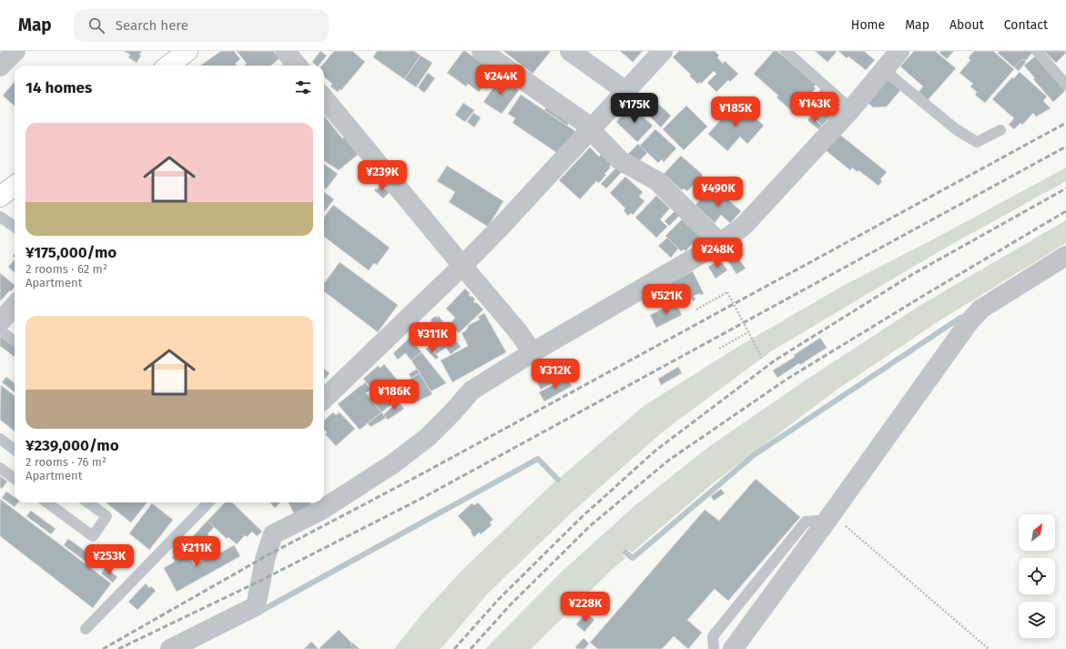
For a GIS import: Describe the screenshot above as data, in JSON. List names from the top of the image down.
{
  "north": "top right",
  "page": {
    "header": "Map",
    "search": "Search here",
    "nav": [
      "Home",
      "Map",
      "About",
      "Contact"
    ],
    "price": [
      "¥244K",
      "¥143K",
      "¥175K",
      "¥185K",
      "¥239K",
      "¥490K",
      "¥248K",
      "¥521K",
      "¥311K",
      "¥312K",
      "¥186K",
      "¥211K",
      "¥253K",
      "¥228K"
    ],
    "heading": "14 homes",
    "list": [
      {
        "name": "¥175,000/mo",
        "note": "2 rooms · 62 m² · Apartment"
      },
      {
        "name": "¥239,000/mo",
        "note": "2 rooms · 76 m² · Apartment"
      }
    ]
  }
}
